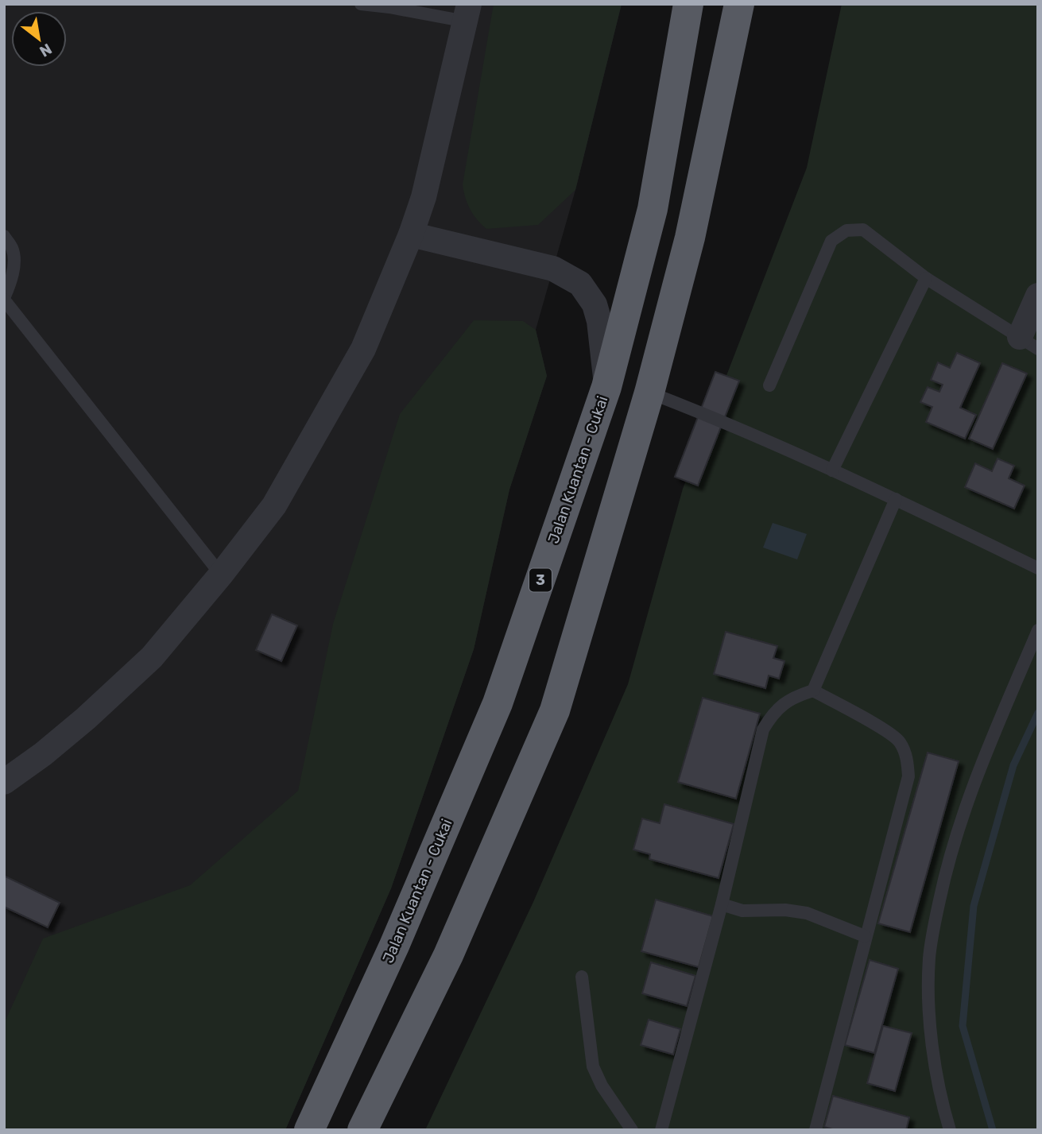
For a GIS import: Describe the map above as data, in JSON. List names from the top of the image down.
{
  "streets": {
    "highway": ["Jalan Kuantan - Cukai", "3"]
  },
  "north": "bottom right"
}
